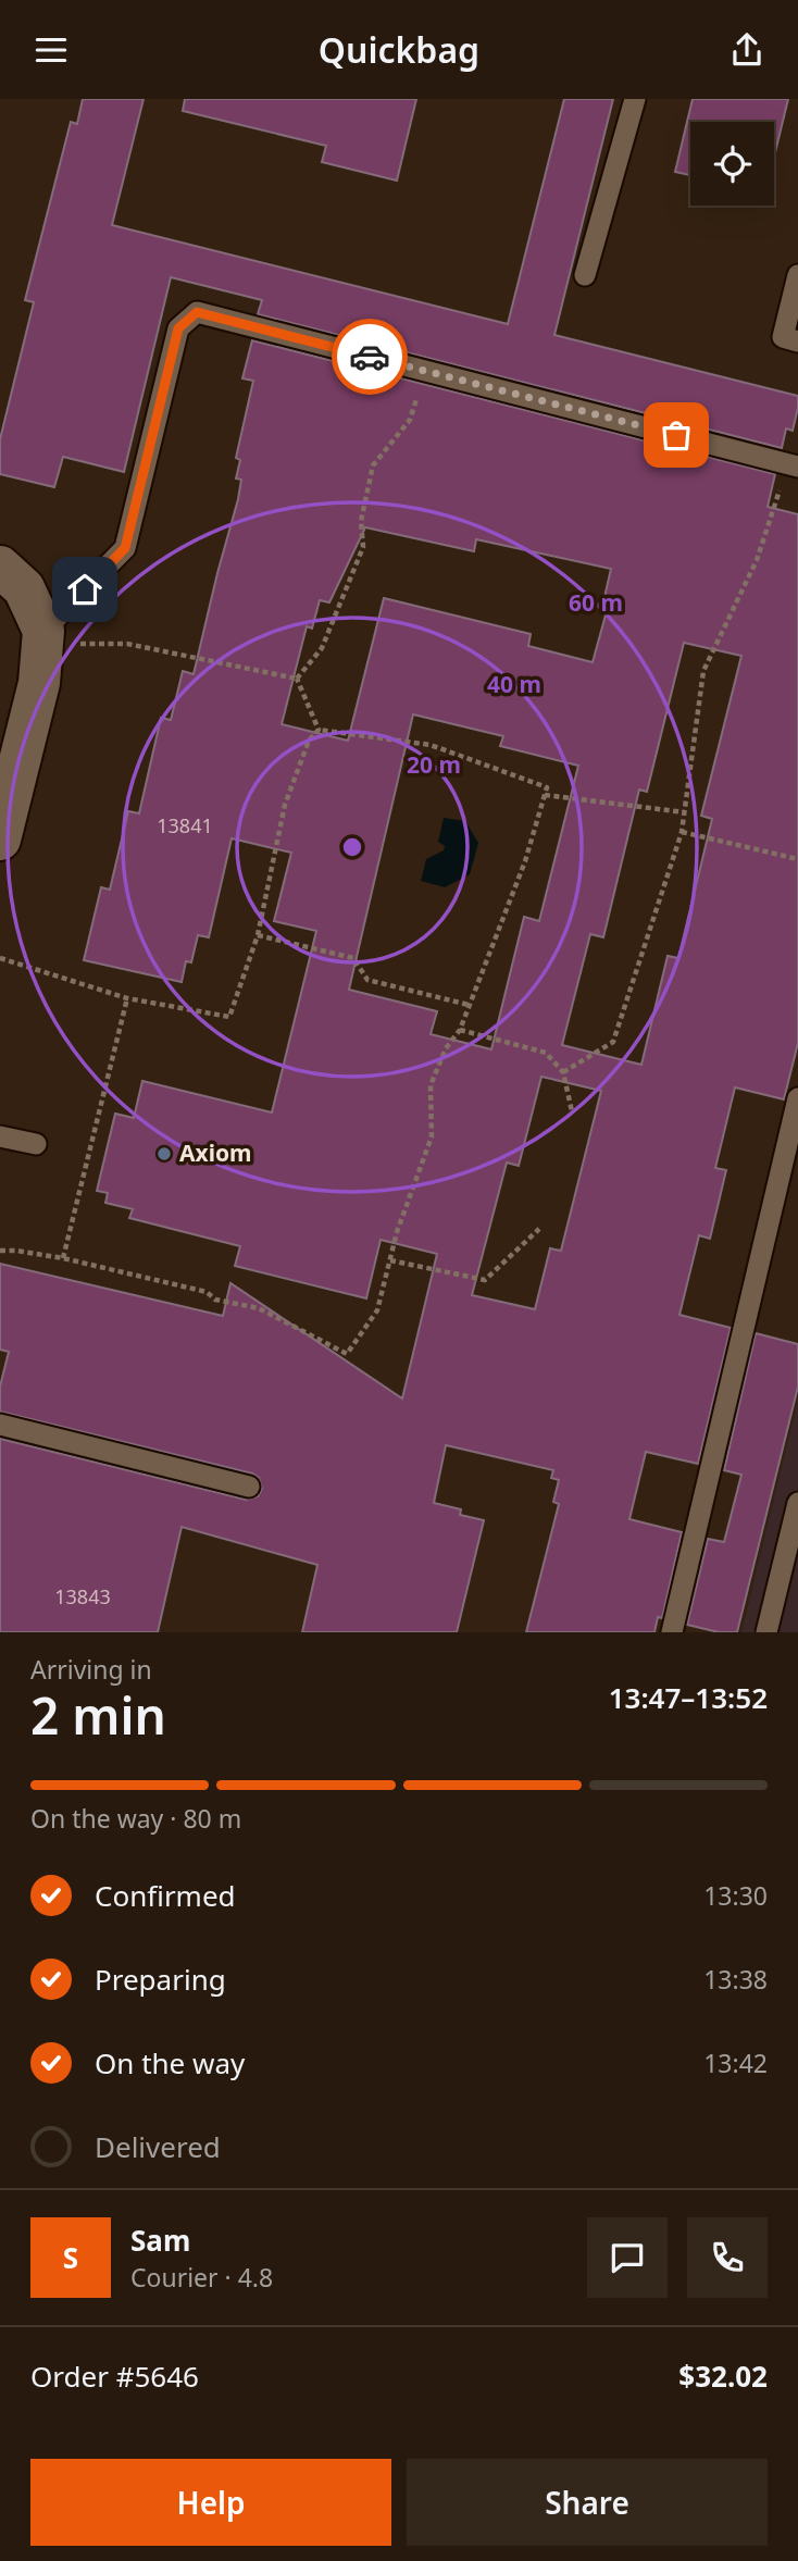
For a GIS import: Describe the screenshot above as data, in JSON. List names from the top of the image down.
{
  "places": ["Axiom"],
  "house_numbers": ["13841", "13843"],
  "page": {
    "header": "Quickbag",
    "heading": ["2 min", "Arriving in", "13:47–13:52"],
    "panel": [
      "Sam",
      "Courier · 4.8",
      "Order #5646",
      "$32.02"
    ],
    "bar": "On the way · 80 m",
    "list": [
      ["Confirmed", "13:30"],
      ["Preparing", "13:38"],
      ["On the way", "13:42"],
      "Delivered"
    ],
    "round": "S",
    "buttons": ["Help", "Share"]
  },
  "rings": ["60 m", "40 m", "20 m"]
}
